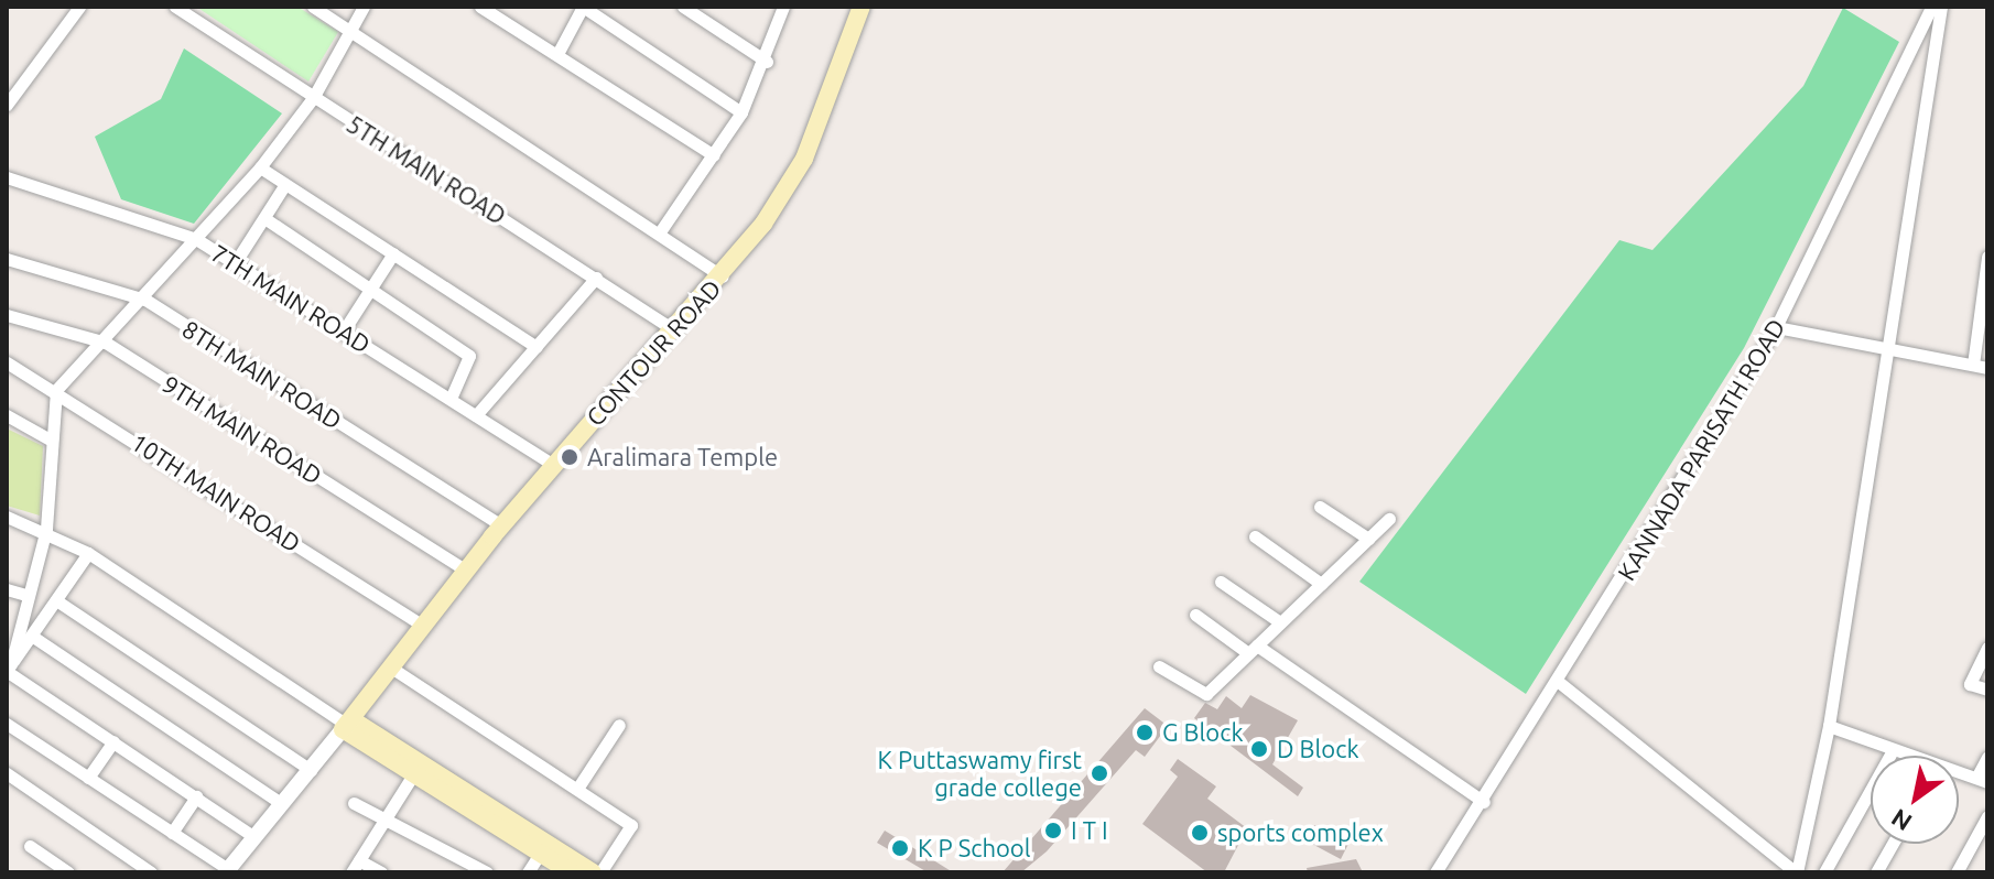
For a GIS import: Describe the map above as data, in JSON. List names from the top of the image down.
{
  "streets": {
    "main road": ["CONTOUR ROAD"],
    "street": [
      "5TH MAIN ROAD",
      "7TH MAIN ROAD",
      "8TH MAIN ROAD",
      "9TH MAIN ROAD",
      "KANNADA PARISATH ROAD",
      "10TH MAIN ROAD"
    ]
  },
  "crossings": [
    ["5TH MAIN ROAD", "CONTOUR ROAD"],
    ["7TH MAIN ROAD", "CONTOUR ROAD"],
    ["CONTOUR ROAD", "8TH MAIN ROAD"],
    ["CONTOUR ROAD", "9TH MAIN ROAD"],
    ["CONTOUR ROAD", "10TH MAIN ROAD"]
  ],
  "places": [
    "Aralimara Temple",
    "G Block",
    "D Block",
    "K Puttaswamy first grade college",
    "I T I",
    "sports complex",
    "K P School"
  ],
  "north": "bottom left"
}
